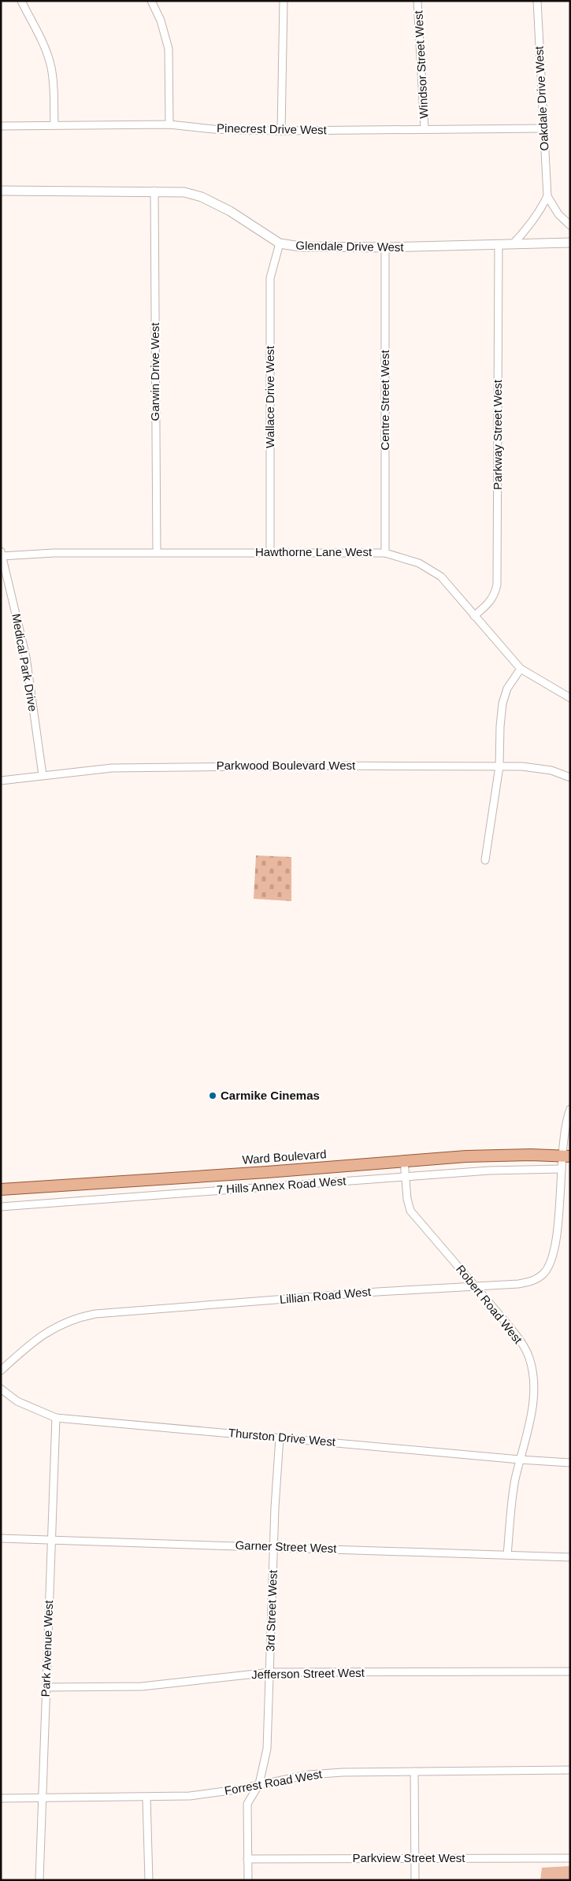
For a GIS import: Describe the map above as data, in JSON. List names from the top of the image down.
{
  "streets": {
    "main road": ["Ward Boulevard"],
    "street": [
      "Windsor Street West",
      "Oakdale Drive West",
      "Pinecrest Drive West",
      "Glendale Drive West",
      "Garwin Drive West",
      "Wallace Drive West",
      "Centre Street West",
      "Parkway Street West",
      "Hawthorne Lane West",
      "Medical Park Drive",
      "Parkwood Boulevard West",
      "7 Hills Annex Road West",
      "Lillian Road West",
      "Robert Road West",
      "Thurston Drive West",
      "Garner Street West",
      "3rd Street West",
      "Park Avenue West",
      "Jefferson Street West",
      "Forrest Road West",
      "Parkview Street West"
    ]
  },
  "crossings": [
    ["Windsor Street West", "Pinecrest Drive West"],
    ["Oakdale Drive West", "Pinecrest Drive West"],
    ["Glendale Drive West", "Garwin Drive West"],
    ["Glendale Drive West", "Wallace Drive West"],
    ["Glendale Drive West", "Centre Street West"],
    ["Glendale Drive West", "Parkway Street West"],
    ["Garwin Drive West", "Hawthorne Lane West"],
    ["Wallace Drive West", "Hawthorne Lane West"],
    ["Centre Street West", "Hawthorne Lane West"],
    ["Parkway Street West", "Hawthorne Lane West"],
    ["Hawthorne Lane West", "Medical Park Drive"],
    ["Medical Park Drive", "Parkwood Boulevard West"],
    ["Ward Boulevard", "Lillian Road West"],
    ["Ward Boulevard", "Robert Road West"],
    ["7 Hills Annex Road West", "Lillian Road West"],
    ["7 Hills Annex Road West", "Robert Road West"],
    ["Lillian Road West", "Robert Road West"],
    ["Robert Road West", "Thurston Drive West"],
    ["Robert Road West", "Garner Street West"],
    ["Thurston Drive West", "3rd Street West"],
    ["Thurston Drive West", "Park Avenue West"],
    ["Garner Street West", "3rd Street West"],
    ["Garner Street West", "Park Avenue West"],
    ["3rd Street West", "Jefferson Street West"],
    ["3rd Street West", "Forrest Road West"],
    ["3rd Street West", "Parkview Street West"],
    ["Park Avenue West", "Jefferson Street West"],
    ["Park Avenue West", "Forrest Road West"]
  ],
  "places": ["Carmike Cinemas"]
}
